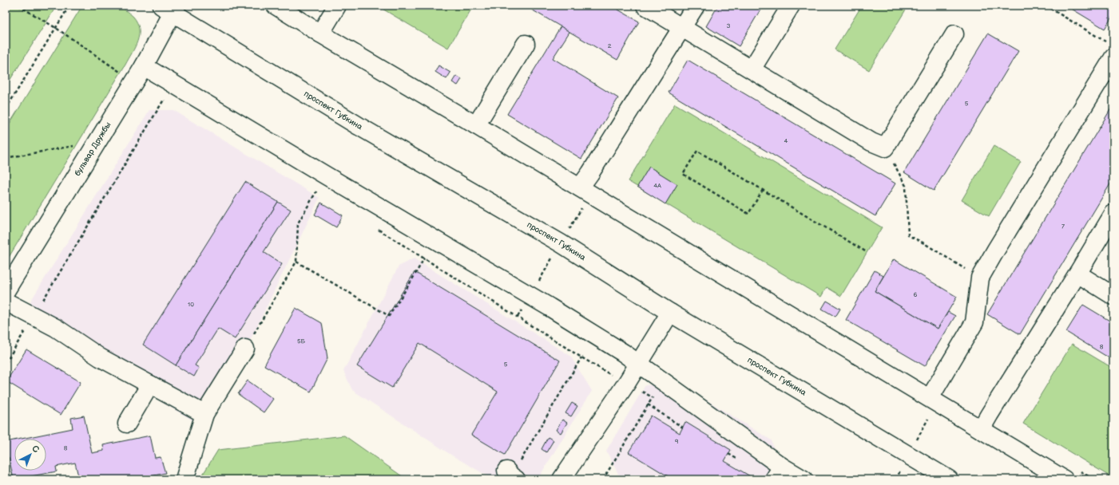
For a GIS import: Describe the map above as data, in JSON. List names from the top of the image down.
{
  "streets": {
    "main road": ["проспект Губкина", "бульвар Дружбы"]
  },
  "crossings": [
    ["проспект Губкина", "бульвар Дружбы"]
  ],
  "house_numbers": [
    "3",
    "2",
    "5",
    "4",
    "4А",
    "7",
    "6",
    "10",
    "5Б",
    "8",
    "5",
    "9",
    "8"
  ],
  "north": "top right"
}
